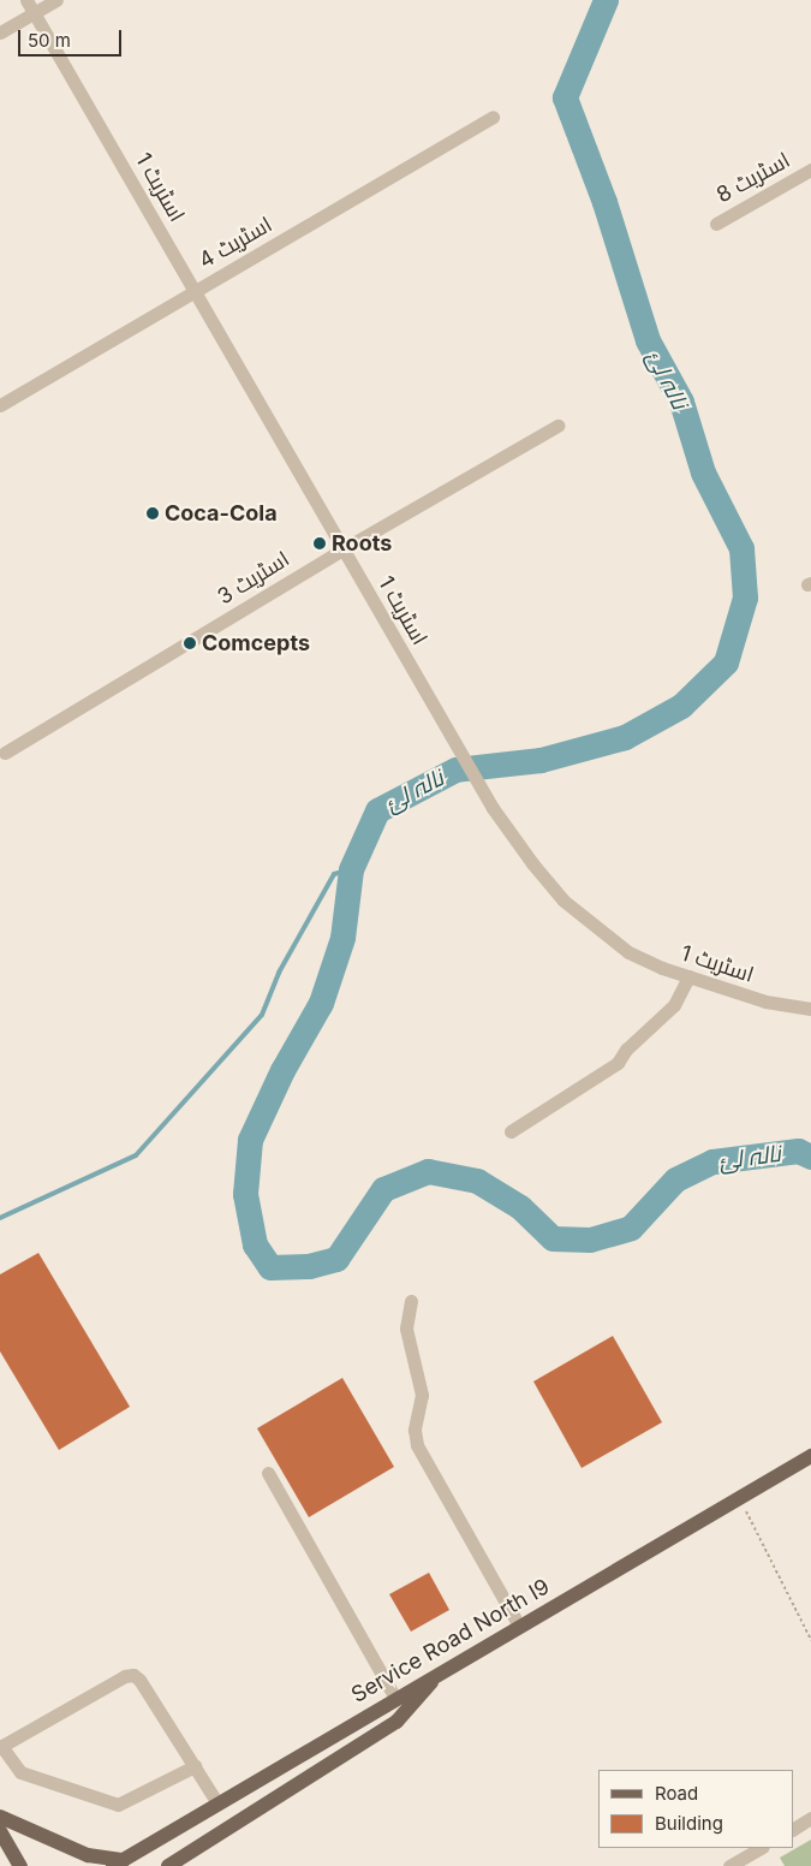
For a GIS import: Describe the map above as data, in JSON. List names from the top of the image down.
{
  "streets": {
    "main road": ["Service Road North I9"],
    "street": [
      "اسٹریٹ 8",
      "اسٹریٹ 1",
      "اسٹریٹ 4",
      "اسٹریٹ 3"
    ]
  },
  "crossings": [
    ["اسٹریٹ 1", "اسٹریٹ 4"],
    ["اسٹریٹ 1", "اسٹریٹ 3"]
  ],
  "water": ["نالہ لئ"],
  "places": ["Coca-Cola", "Roots", "Comcepts"],
  "legend": ["Road", "Building"],
  "scale_bar": "50 m"
}
